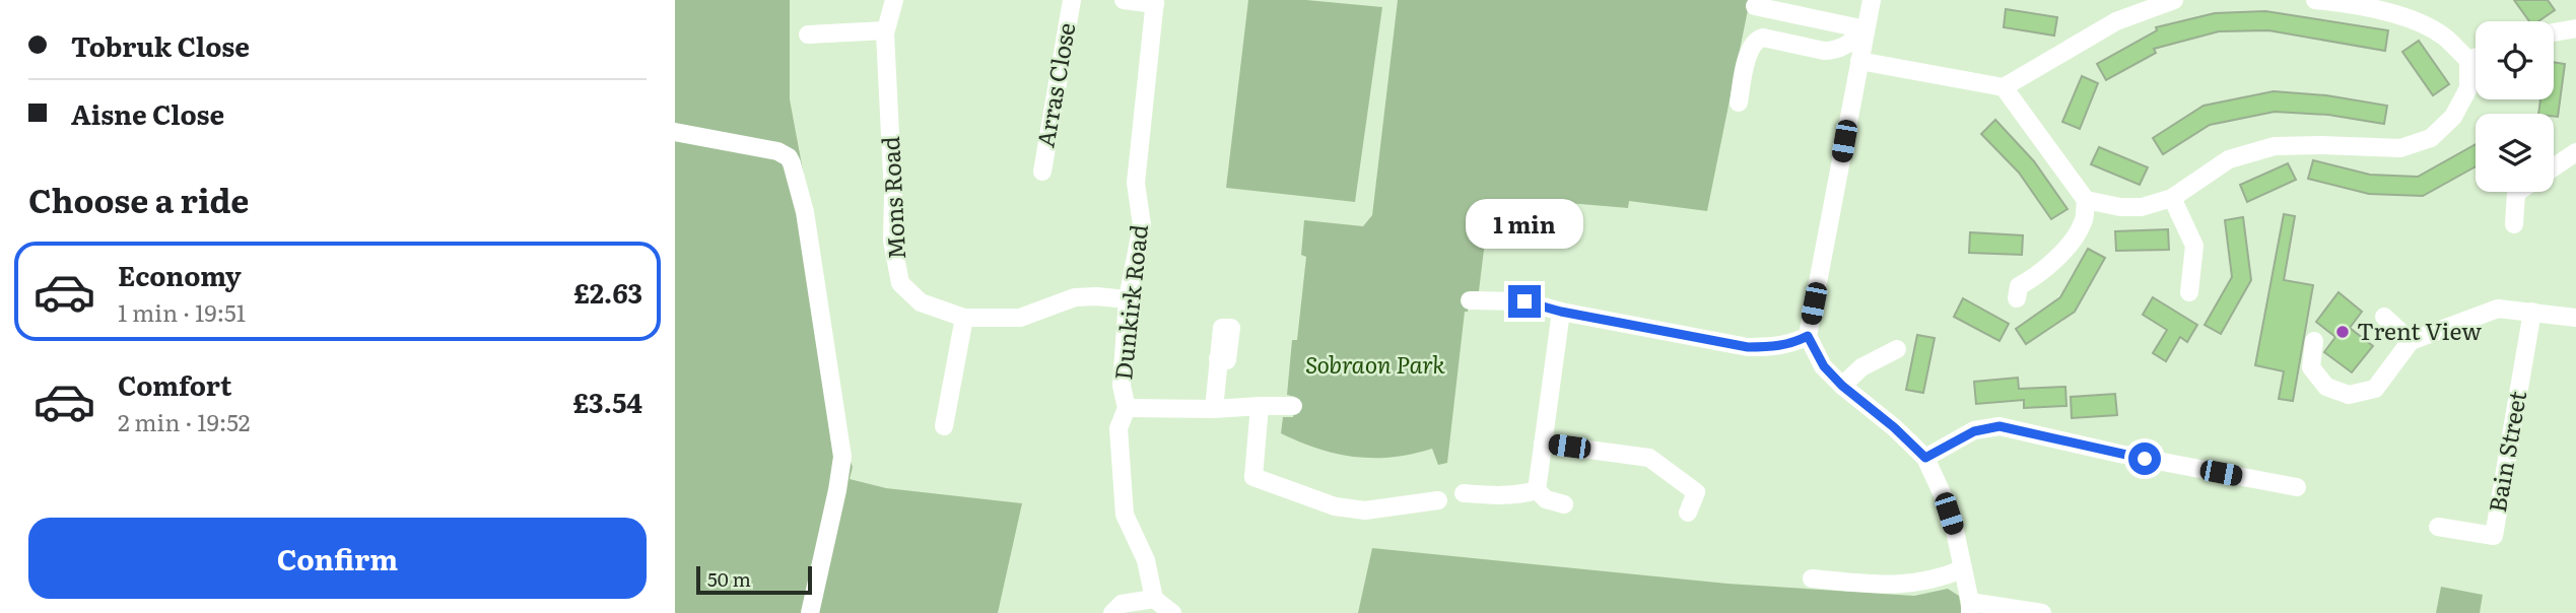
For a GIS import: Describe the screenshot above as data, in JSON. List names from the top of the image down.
{
  "streets": {
    "street": [
      "Arras Close",
      "Mons Road",
      "Dunkirk Road",
      "Bain Street"
    ]
  },
  "crossings": [
    ["Mons Road", "Dunkirk Road"]
  ],
  "parks": ["Sobraon Park"],
  "places": ["Trent View"],
  "scale_bar": "50 m",
  "page": {
    "banner": ["Tobruk Close", "Aisne Close"],
    "heading": "Choose a ride",
    "bubble": "1 min",
    "list": [
      {
        "name": "Economy",
        "note": "1 min · 19:51",
        "value": "£2.63"
      },
      {
        "name": "Comfort",
        "note": "2 min · 19:52",
        "value": "£3.54"
      }
    ],
    "buttons": "Confirm",
    "scale": "50 m"
  }
}
